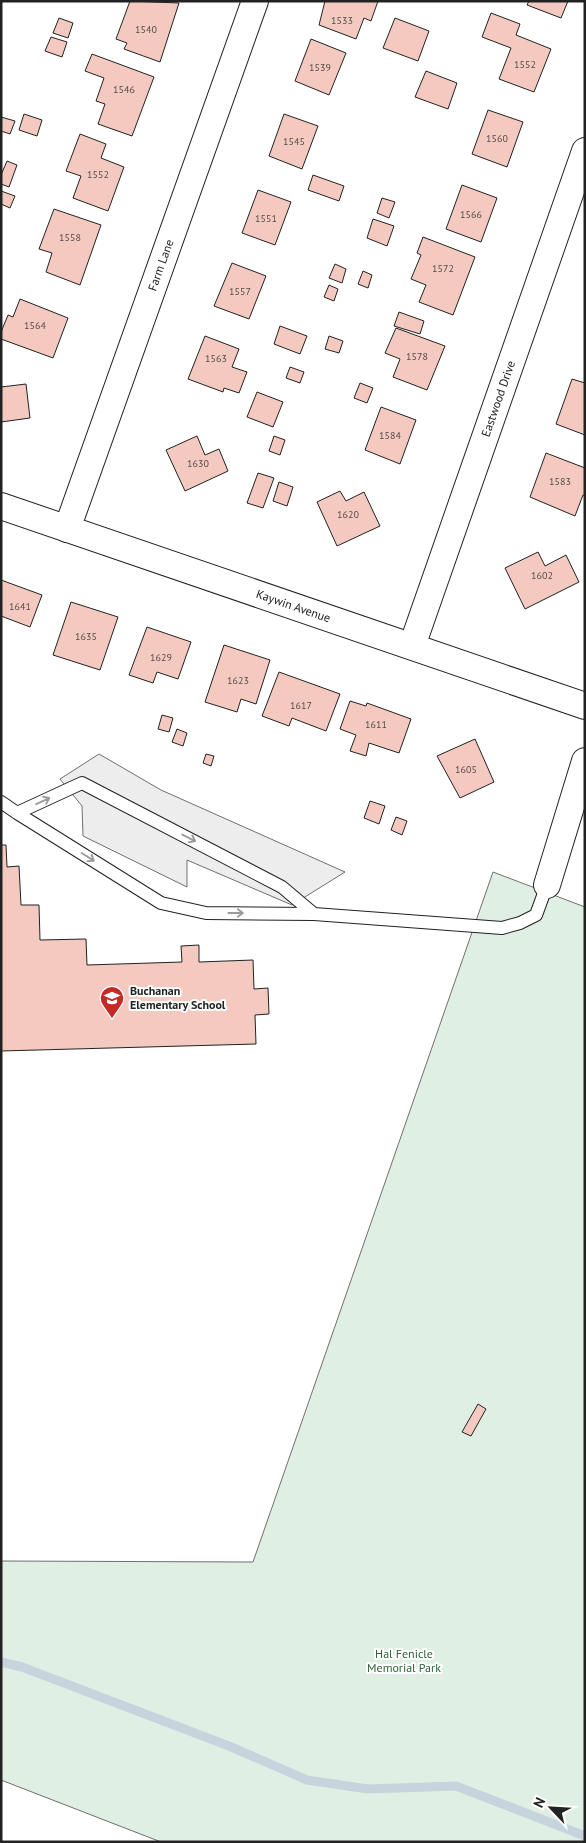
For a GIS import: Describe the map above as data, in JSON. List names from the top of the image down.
{
  "streets": {
    "street": ["Farm Lane", "Eastwood Drive", "Kaywin Avenue"]
  },
  "crossings": [
    ["Farm Lane", "Kaywin Avenue"],
    ["Eastwood Drive", "Kaywin Avenue"]
  ],
  "parks": ["Hal Fenicle Memorial Park"],
  "places": {
    "school or university": ["Buchanan Elementary School"]
  },
  "house_numbers": [
    "1533",
    "1540",
    "1552",
    "1539",
    "1546",
    "1560",
    "1545",
    "1552",
    "1566",
    "1551",
    "1558",
    "1572",
    "1557",
    "1564",
    "1578",
    "1563",
    "1584",
    "1630",
    "1583",
    "1620",
    "1602",
    "1641",
    "1635",
    "1629",
    "1623",
    "1617",
    "1611",
    "1605"
  ],
  "north": "top left"
}
